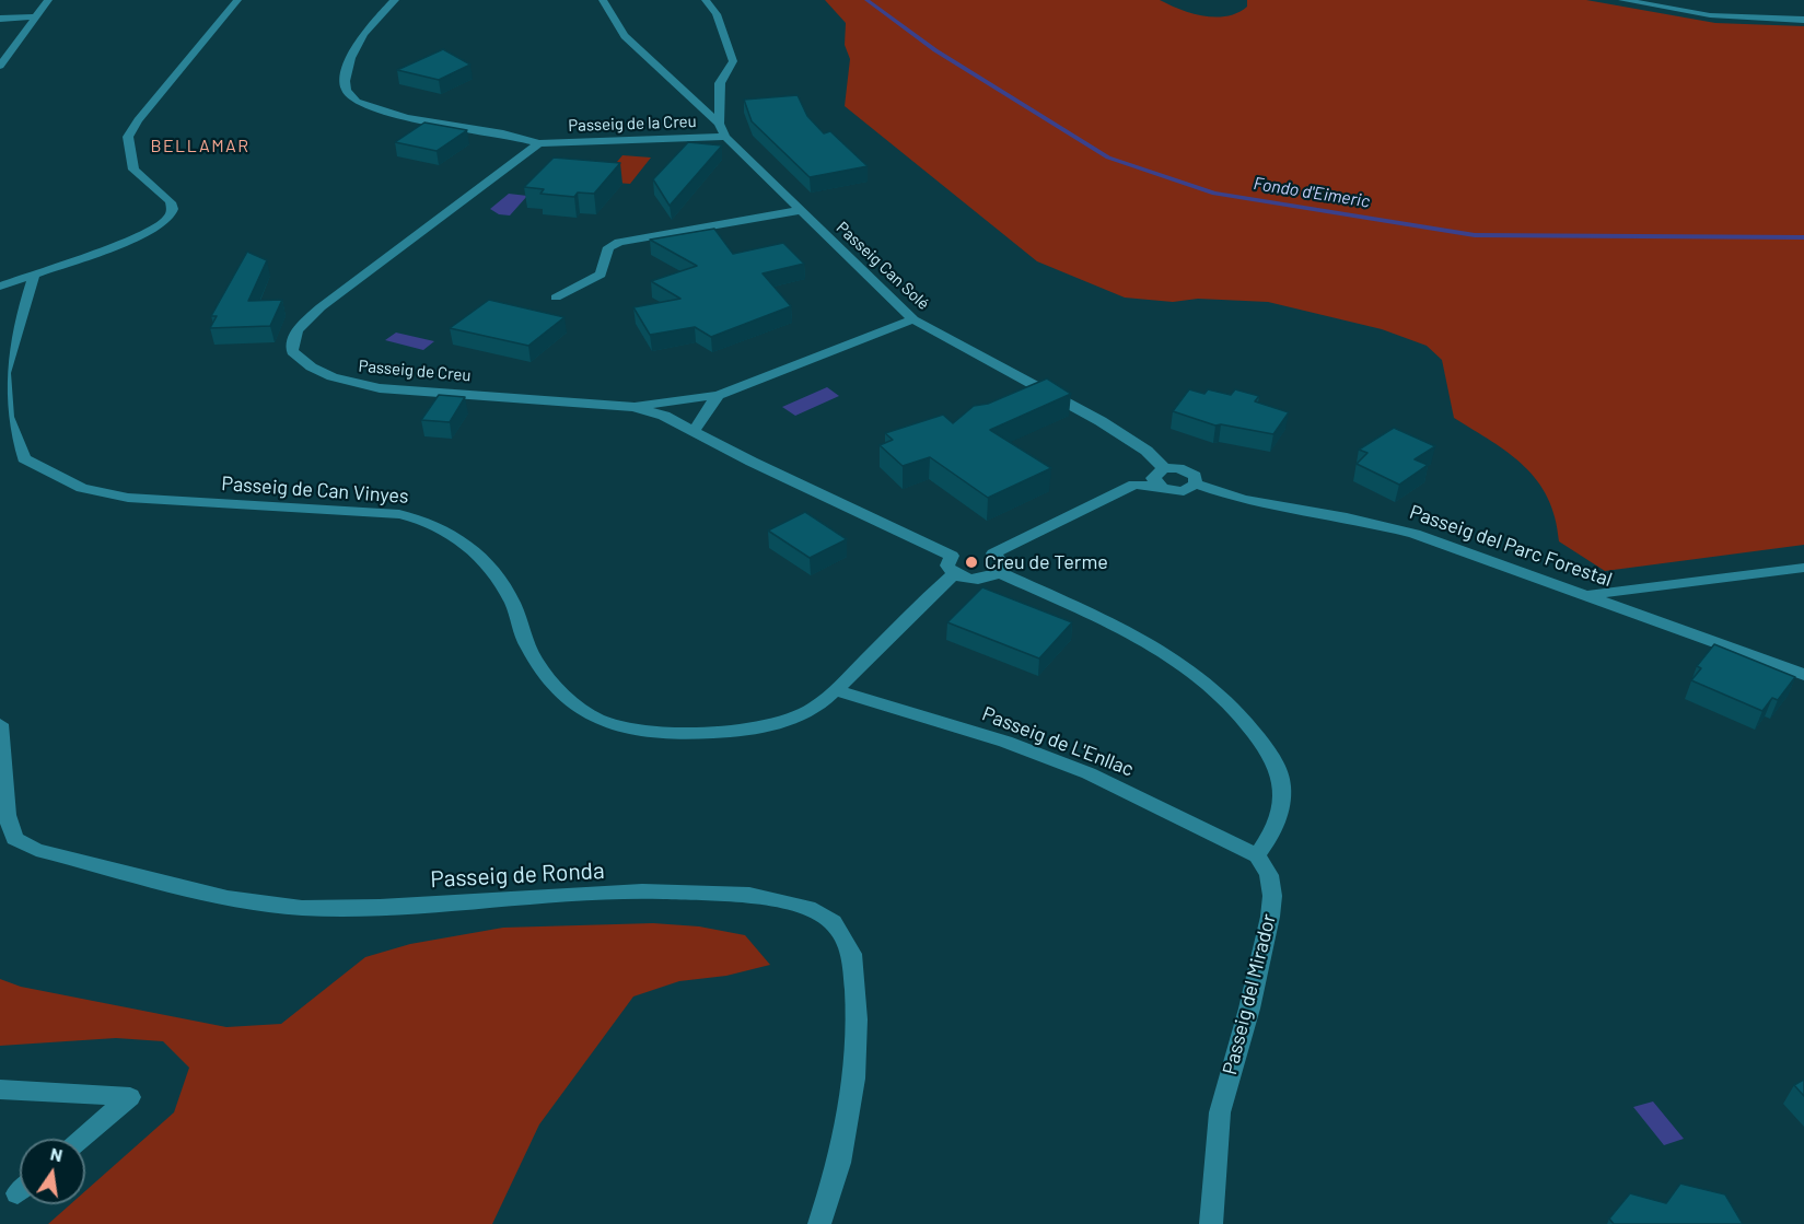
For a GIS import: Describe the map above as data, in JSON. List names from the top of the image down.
{
  "streets": {
    "street": [
      "Passeig de la Creu",
      "Passeig Can Solé",
      "Passeig de Creu",
      "Passeig de Can Vinyes",
      "Passeig del Parc Forestal",
      "Passeig de L'Enllac",
      "Passeig de Ronda",
      "Passeig del Mirador"
    ]
  },
  "crossings": [
    ["Passeig de la Creu", "Passeig Can Solé"],
    ["Passeig de la Creu", "Passeig de Creu"],
    ["Passeig Can Solé", "Passeig del Parc Forestal"],
    ["Passeig de Creu", "Passeig de Can Vinyes"],
    ["Passeig de Can Vinyes", "Passeig de L'Enllac"],
    ["Passeig de L'Enllac", "Passeig del Mirador"]
  ],
  "districts": ["BELLAMAR"],
  "water": ["Fondo d'Eimeric"],
  "places": ["Creu de Terme"],
  "north": "top"
}
